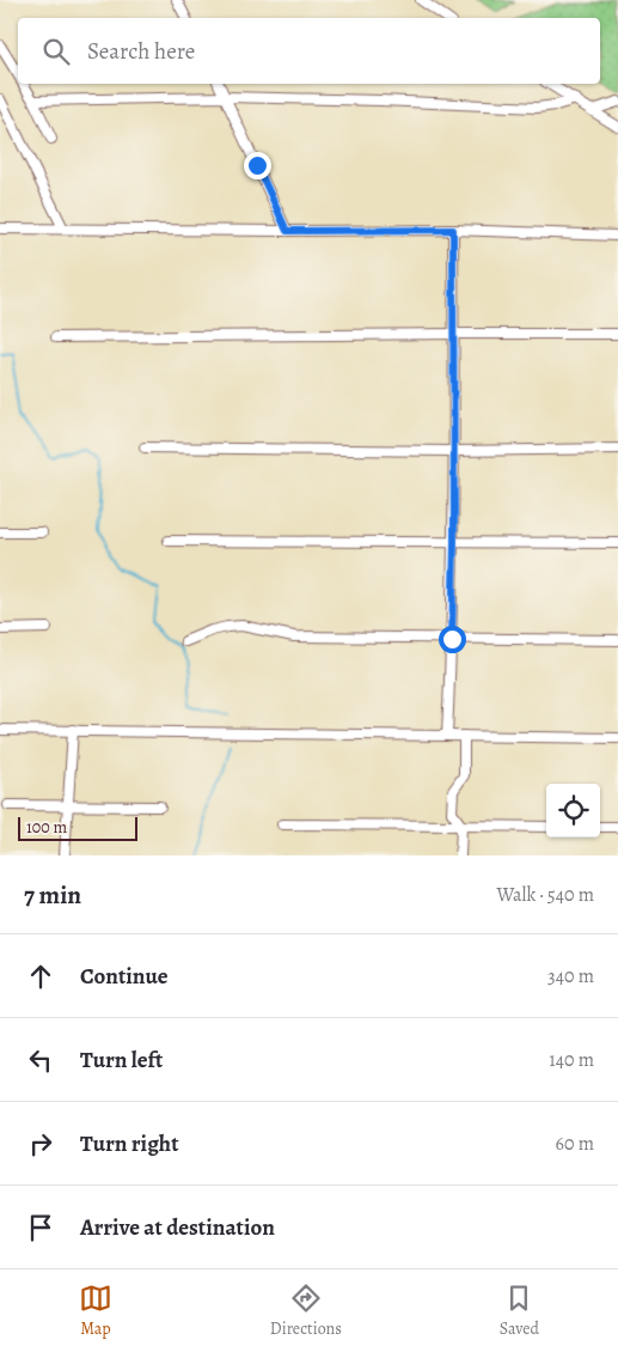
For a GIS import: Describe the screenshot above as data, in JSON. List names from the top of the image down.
{
  "scale_bar": "100 m",
  "page": {
    "search": "Search here",
    "scale": "100 m",
    "heading": ["7 min", "Walk · 540 m"],
    "list": [
      ["Continue", "340 m"],
      ["Turn left", "140 m"],
      ["Turn right", "60 m"],
      "Arrive at destination"
    ],
    "nav": ["Map", "Directions", "Saved"]
  }
}
